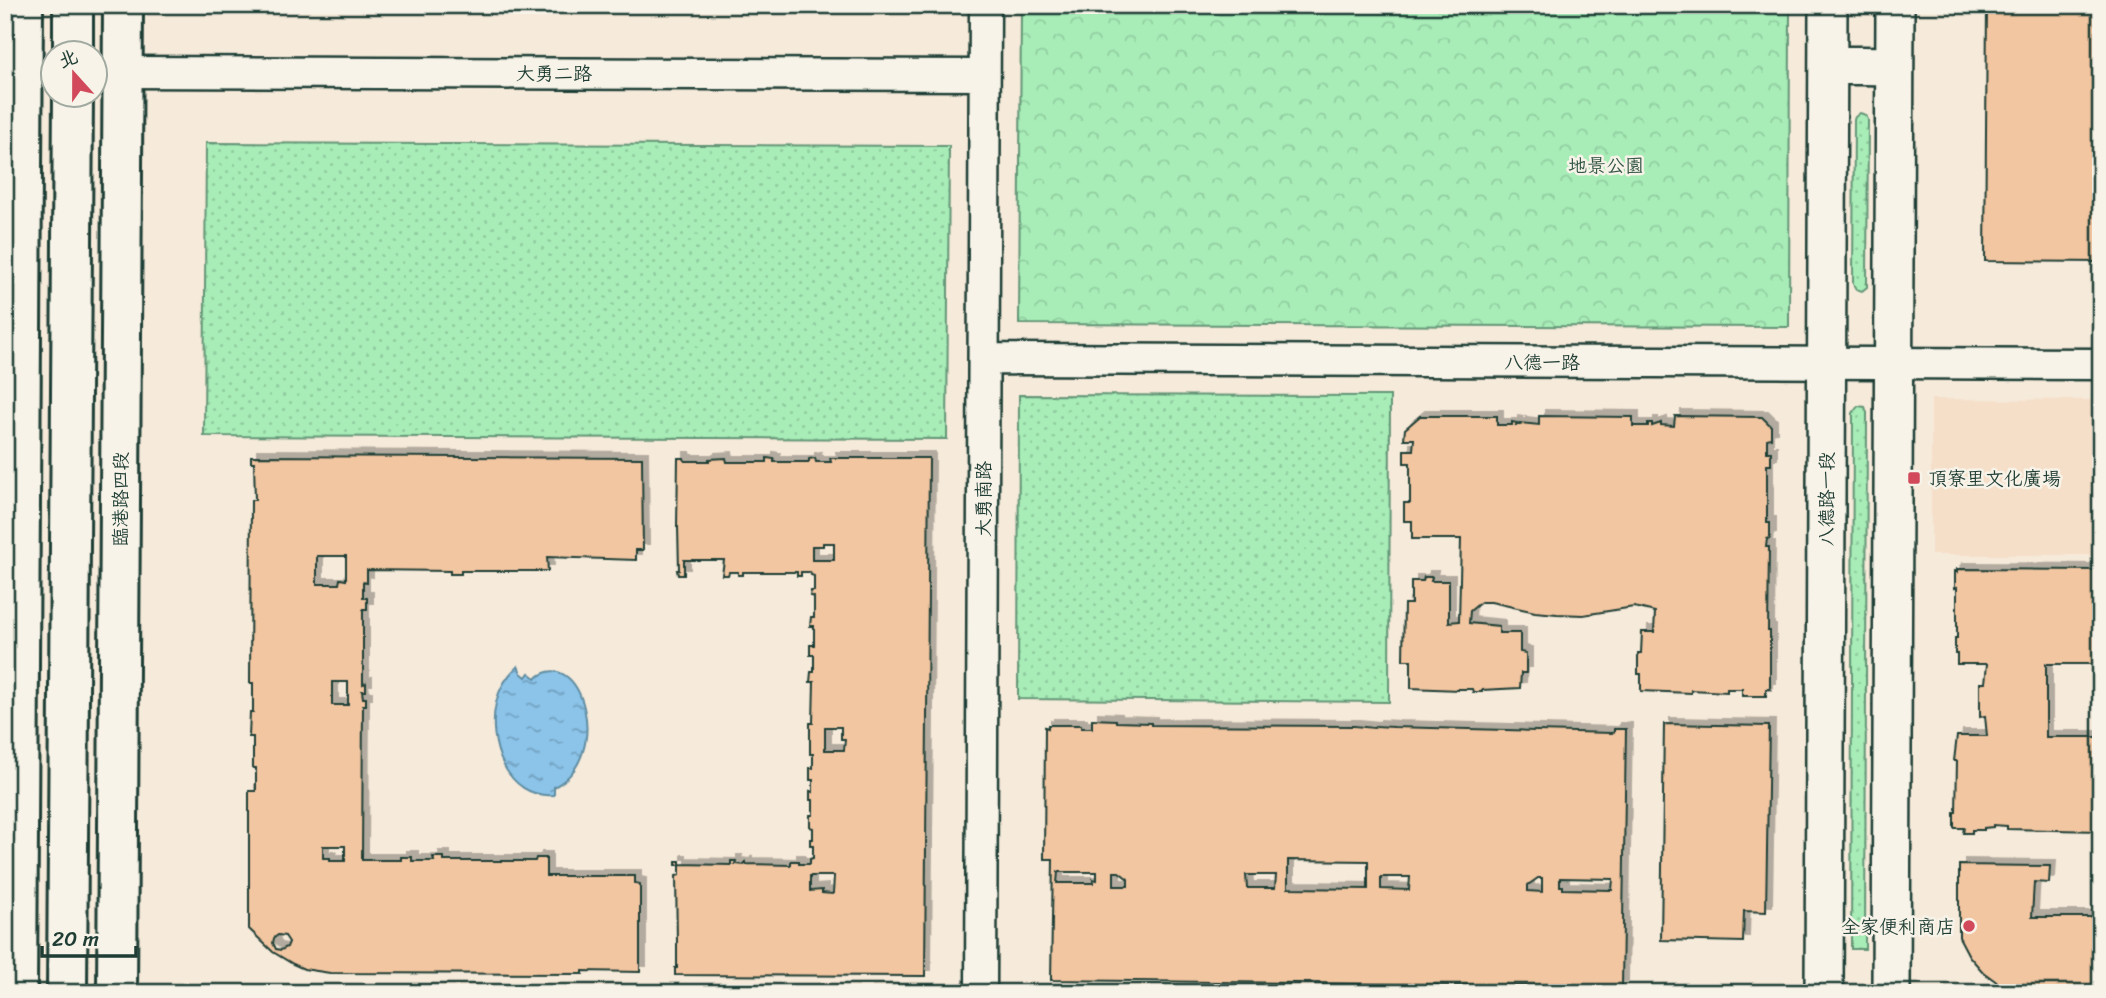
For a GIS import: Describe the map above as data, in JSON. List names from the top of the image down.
{
  "streets": {
    "main road": ["臨港路四段"],
    "street": [
      "大勇二路",
      "八德一路",
      "大勇南路",
      "八德路一段"
    ]
  },
  "crossings": [
    ["大勇二路", "臨港路四段"],
    ["大勇二路", "大勇南路"],
    ["八德一路", "大勇南路"],
    ["八德一路", "八德路一段"]
  ],
  "parks": ["地景公園"],
  "places": {
    "transit": ["頂寮里文化廣場"],
    "other": ["全家便利商店"]
  },
  "scale_bar": "20 m",
  "north": "top"
}
